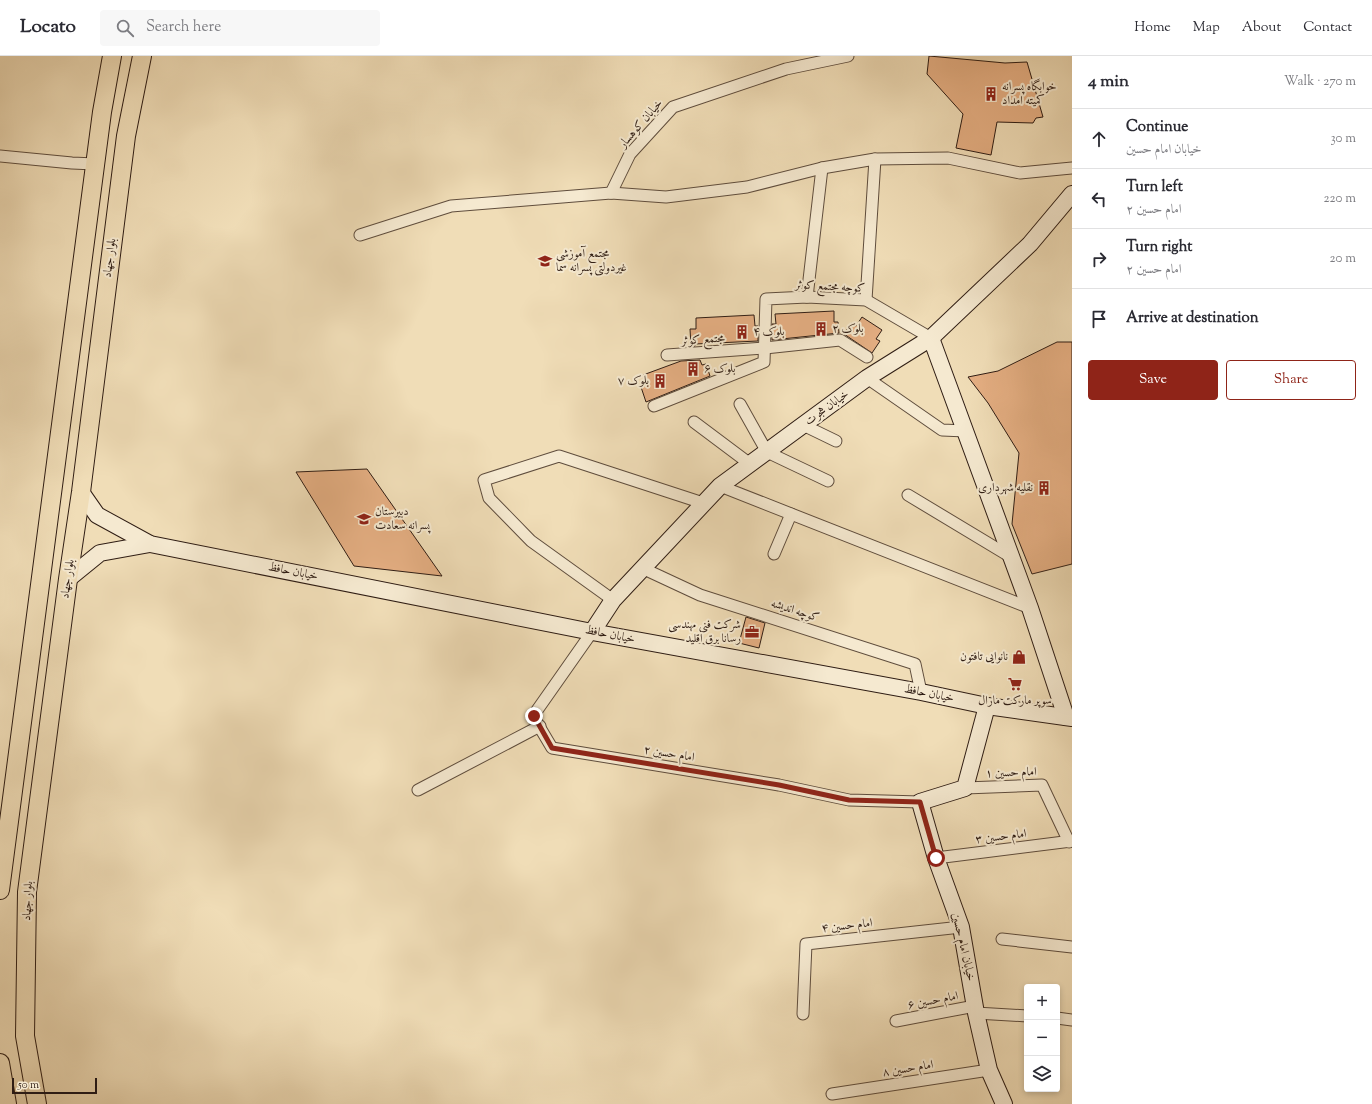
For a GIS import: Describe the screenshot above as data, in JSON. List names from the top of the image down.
{
  "streets": {
    "main road": ["بلوار جهاد"],
    "street": [
      "خیابان کوهسار",
      "کوچه مجتمع کوثر",
      "مجتمع کوثر",
      "خیابان هجرت",
      "خیابان حافظ",
      "کوچه اندیشه",
      "امام حسین ۲",
      "امام حسین ۱",
      "امام حسین ۳",
      "امام حسین ۴",
      "خیابان امام حسین",
      "امام حسین ۶",
      "امام حسین ۸"
    ]
  },
  "crossings": [
    ["کوچه مجتمع کوثر", "مجتمع کوثر"],
    ["کوچه مجتمع کوثر", "خیابان هجرت"],
    ["خیابان هجرت", "خیابان حافظ"],
    ["خیابان هجرت", "کوچه اندیشه"],
    ["خیابان هجرت", "امام حسین ۲"],
    ["خیابان حافظ", "کوچه اندیشه"],
    ["خیابان حافظ", "امام حسین ۲"],
    ["امام حسین ۲", "خیابان امام حسین"],
    ["امام حسین ۱", "امام حسین ۳"],
    ["امام حسین ۳", "خیابان امام حسین"],
    ["امام حسین ۴", "خیابان امام حسین"],
    ["خیابان امام حسین", "امام حسین ۶"],
    ["خیابان امام حسین", "امام حسین ۸"]
  ],
  "places": {
    "building": [
      "خوابگاه پسرانه کمیته امداد",
      "بلوک ۲",
      "بلوک ۴",
      "بلوک ۶",
      "بلوک ۷",
      "نقلیه شهرداری"
    ],
    "school or university": ["مجتمع آموزشی غیردولتی پسرانه سما", "دبیرستان پسرانه سعادت"],
    "office": ["شرکت فنی مهندسی رسانا برق اقلید"],
    "shop": ["نانوایی تافتون"],
    "supermarket": ["سوپر مارکت مارال"]
  },
  "scale_bar": "50 m",
  "page": {
    "header": "Locato",
    "search": "Search here",
    "nav": [
      "Home",
      "Map",
      "About",
      "Contact"
    ],
    "heading": ["4 min", "Walk · 270 m"],
    "list": [
      ["Continue", "خیابان امام حسین", "30 m"],
      ["Turn left", "امام حسین ۲", "220 m"],
      ["Turn right", "امام حسین ۲", "20 m"],
      "Arrive at destination"
    ],
    "buttons": ["Save", "Share"],
    "map_buttons": ["+", "−"],
    "scale": "50 m"
  }
}
